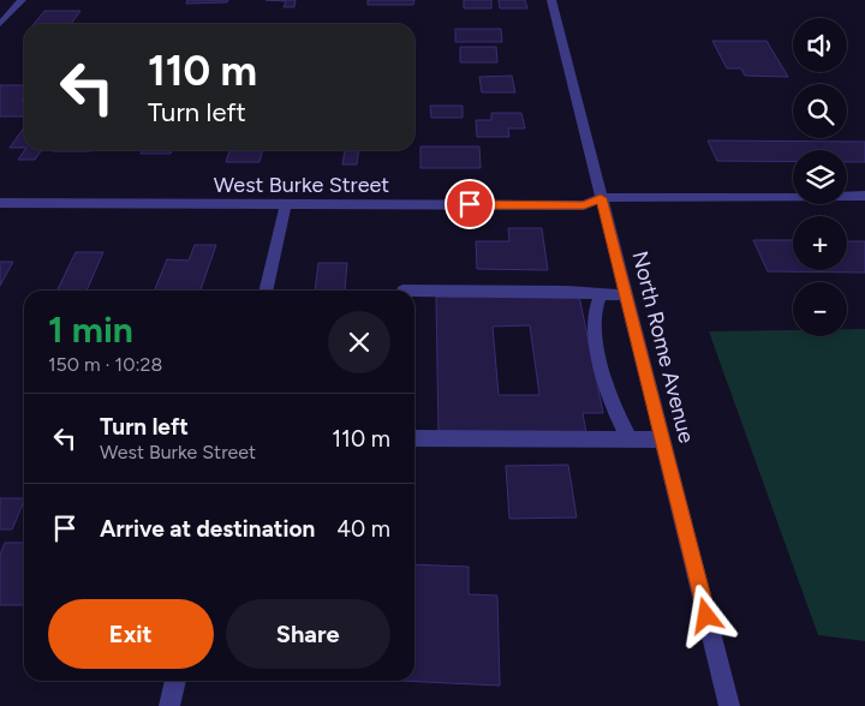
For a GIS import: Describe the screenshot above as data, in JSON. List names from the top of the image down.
{
  "streets": {
    "street": ["West Burke Street", "North Rome Avenue"]
  },
  "crossings": [
    ["West Burke Street", "North Rome Avenue"]
  ],
  "page": {
    "map_buttons": ["+", "−"],
    "turn": ["110 m", "Turn left"],
    "heading": ["1 min", "150 m · 10:28"],
    "list": [
      {
        "name": "Turn left",
        "note": "West Burke Street",
        "value": "110 m"
      },
      {
        "name": "Arrive at destination",
        "value": "40 m"
      }
    ],
    "buttons": ["Exit", "Share"]
  }
}
